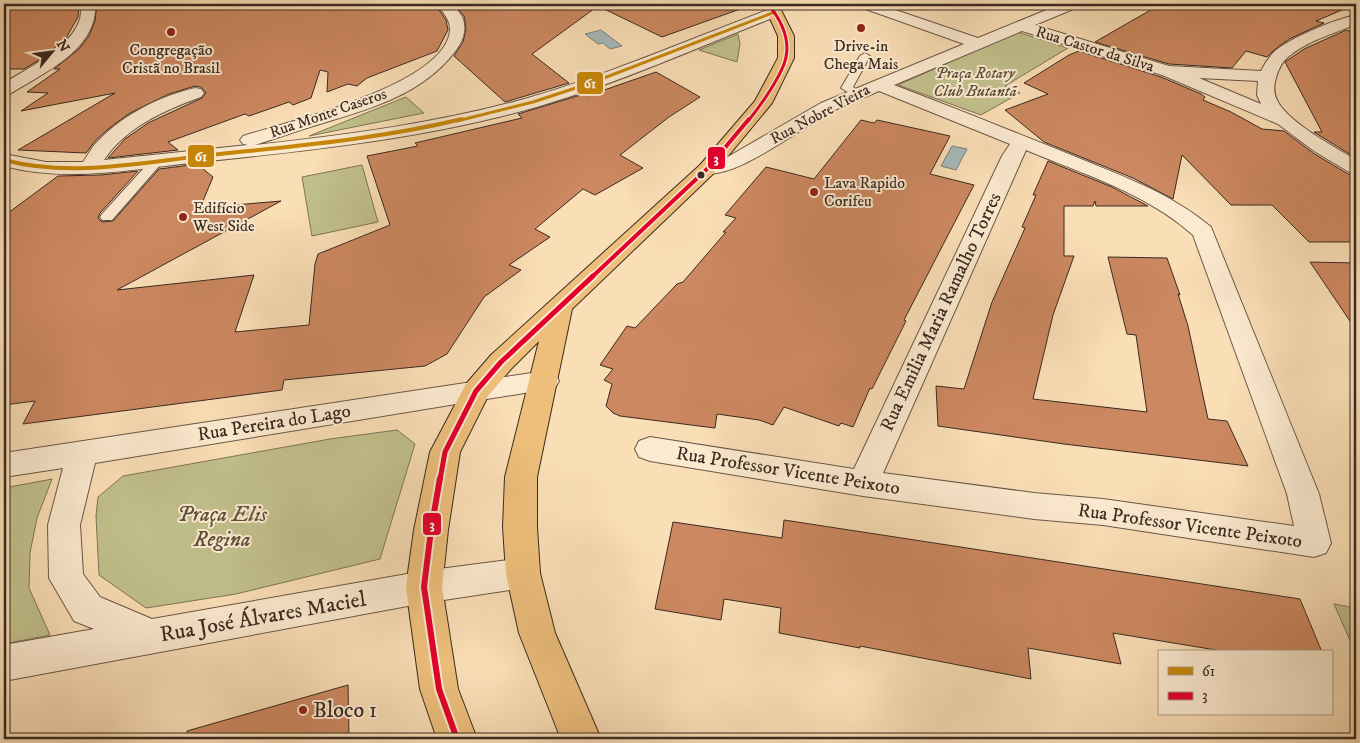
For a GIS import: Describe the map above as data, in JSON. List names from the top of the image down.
{
  "streets": {
    "street": [
      "Rua Castor da Silva",
      "Rua Monte Caseros",
      "Rua Nobre Vieira",
      "Rua Emilia Maria Ramalho Torres",
      "Rua Pereira do Lago",
      "Rua Professor Vicente Peixoto",
      "Rua José Álvares Maciel"
    ]
  },
  "crossings": [
    ["Rua Castor da Silva", "Rua Nobre Vieira"],
    ["Rua Nobre Vieira", "Rua Professor Vicente Peixoto"],
    ["Rua Emilia Maria Ramalho Torres", "Rua Professor Vicente Peixoto"]
  ],
  "parks": ["Praça Rotary Club Butantã", "Praça Elis Regina"],
  "places": [
    "Drive-in Chega Mais",
    "Congregação Cristã no Brasil",
    "Lava Rapido Corifeu",
    "Edifício West Side",
    "Bloco 1"
  ],
  "lines": ["transit line 3", "transit line 61"],
  "legend": ["61", "3"],
  "north": "top right"
}
